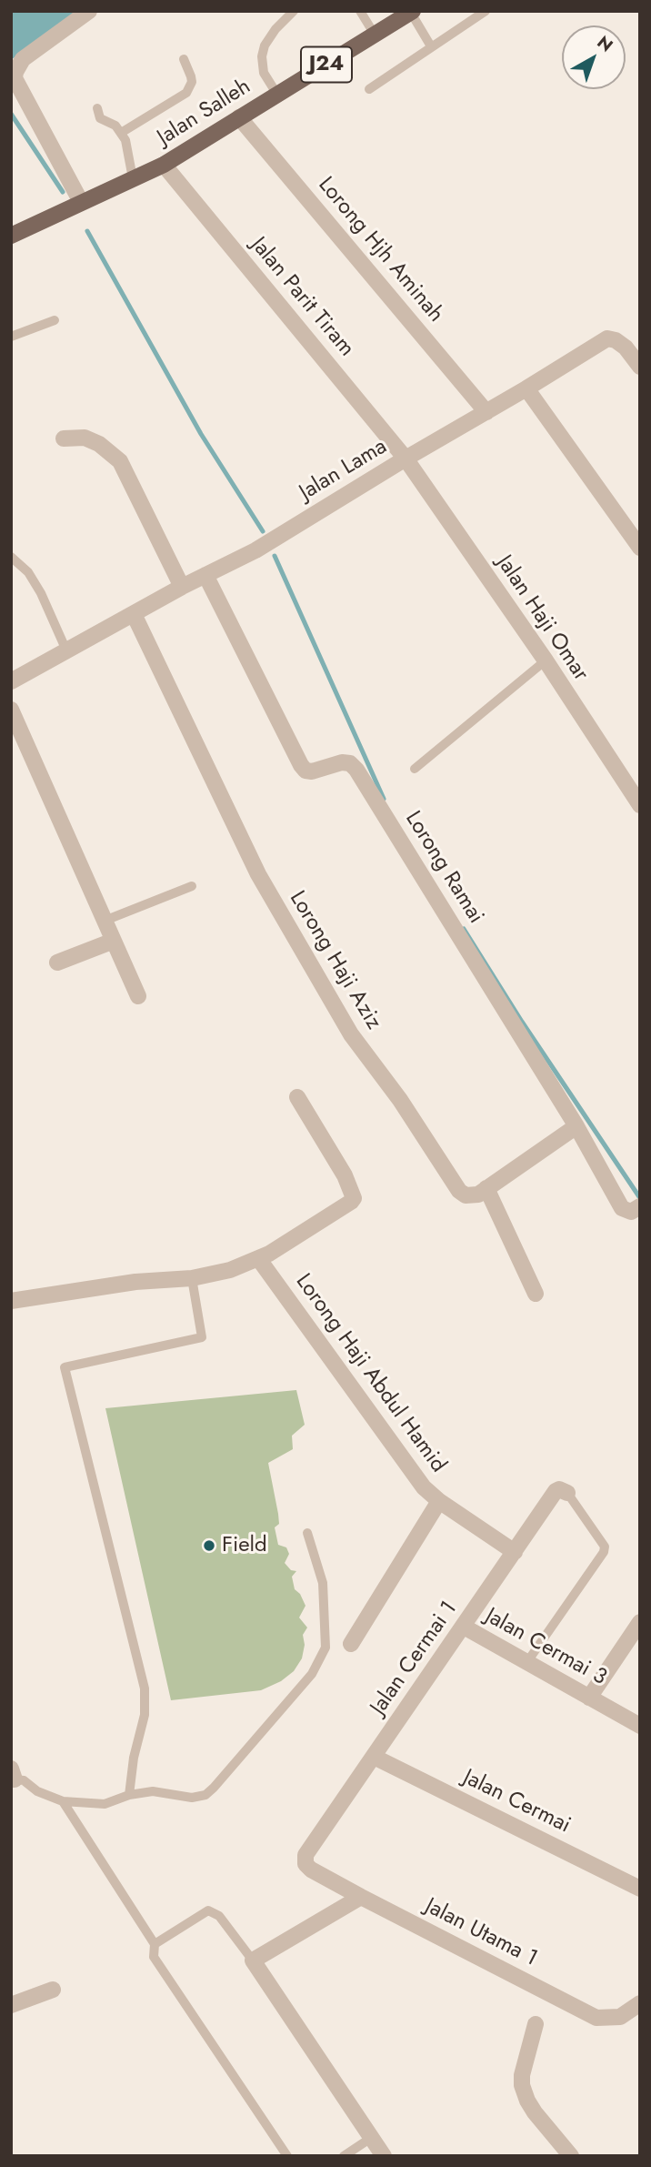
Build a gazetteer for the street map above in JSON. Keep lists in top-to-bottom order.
{
  "streets": {
    "main road": ["J24", "Jalan Salleh"],
    "street": [
      "Lorong Hjh Aminah",
      "Jalan Parit Tiram",
      "Jalan Lama",
      "Jalan Haji Omar",
      "Lorong Ramai",
      "Lorong Haji Aziz",
      "Lorong Haji Abdul Hamid",
      "Jalan Cermai 3",
      "Jalan Cermai 1",
      "Jalan Cermai",
      "Jalan Utama 1"
    ]
  },
  "crossings": [
    ["Jalan Salleh", "Lorong Hjh Aminah"],
    ["Jalan Salleh", "Jalan Parit Tiram"],
    ["Lorong Hjh Aminah", "Jalan Lama"],
    ["Jalan Parit Tiram", "Jalan Lama"],
    ["Jalan Parit Tiram", "Jalan Haji Omar"],
    ["Jalan Lama", "Jalan Haji Omar"],
    ["Jalan Lama", "Lorong Ramai"],
    ["Jalan Lama", "Lorong Haji Aziz"],
    ["Lorong Haji Abdul Hamid", "Jalan Cermai 1"],
    ["Jalan Cermai 3", "Jalan Cermai 1"],
    ["Jalan Cermai 1", "Jalan Cermai"],
    ["Jalan Cermai 1", "Jalan Utama 1"]
  ],
  "places": ["Field"],
  "north": "top right"
}
